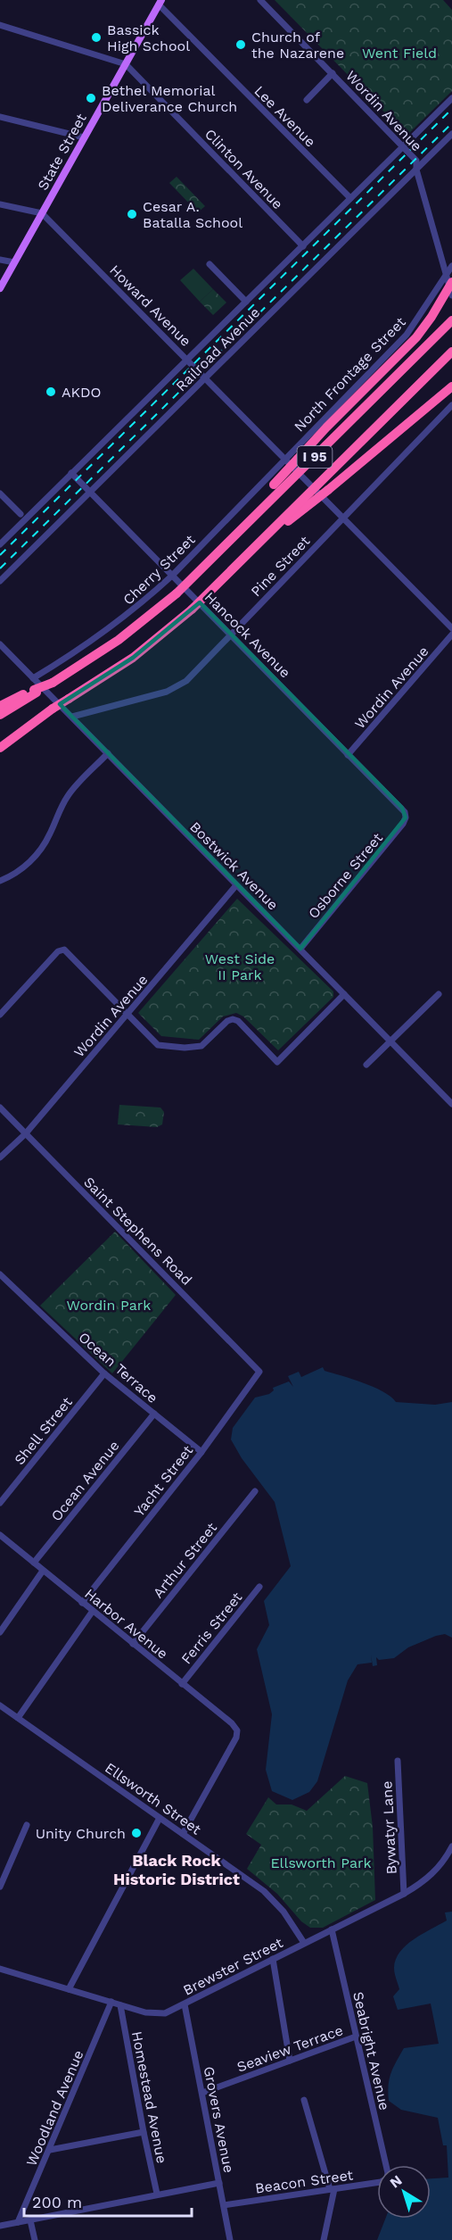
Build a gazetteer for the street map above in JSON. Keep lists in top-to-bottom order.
{
  "streets": {
    "highway": ["I 95"],
    "main road": ["State Street"],
    "street": [
      "Wordin Avenue",
      "Lee Avenue",
      "Clinton Avenue",
      "Howard Avenue",
      "Railroad Avenue",
      "North Frontage Street",
      "Pine Street",
      "Cherry Street",
      "Hancock Avenue",
      "Bostwick Avenue",
      "Osborne Street",
      "Saint Stephens Road",
      "Ocean Terrace",
      "Shell Street",
      "Ocean Avenue",
      "Yacht Street",
      "Arthur Street",
      "Harbor Avenue",
      "Ferris Street",
      "Ellsworth Street",
      "Bywatyr Lane",
      "Brewster Street",
      "Seaview Terrace",
      "Seabright Avenue",
      "Homestead Avenue",
      "Woodland Avenue",
      "Grovers Avenue",
      "Beacon Street"
    ]
  },
  "crossings": [
    ["Wordin Avenue", "Railroad Avenue"],
    ["Wordin Avenue", "North Frontage Street"],
    ["Wordin Avenue", "Hancock Avenue"],
    ["Wordin Avenue", "Bostwick Avenue"],
    ["Wordin Avenue", "Saint Stephens Road"],
    ["Lee Avenue", "State Street"],
    ["Lee Avenue", "Railroad Avenue"],
    ["State Street", "Clinton Avenue"],
    ["State Street", "Howard Avenue"],
    ["Clinton Avenue", "Railroad Avenue"],
    ["Howard Avenue", "Railroad Avenue"],
    ["Howard Avenue", "North Frontage Street"],
    ["Howard Avenue", "Pine Street"],
    ["Howard Avenue", "Cherry Street"],
    ["Railroad Avenue", "Hancock Avenue"],
    ["North Frontage Street", "Cherry Street"],
    ["Pine Street", "Hancock Avenue"],
    ["Pine Street", "Bostwick Avenue"],
    ["Cherry Street", "Hancock Avenue"],
    ["Cherry Street", "Bostwick Avenue"],
    ["Hancock Avenue", "Osborne Street"],
    ["Bostwick Avenue", "Osborne Street"],
    ["Saint Stephens Road", "Yacht Street"],
    ["Ocean Terrace", "Shell Street"],
    ["Ocean Terrace", "Ocean Avenue"],
    ["Ocean Terrace", "Yacht Street"],
    ["Ocean Avenue", "Harbor Avenue"],
    ["Yacht Street", "Harbor Avenue"],
    ["Arthur Street", "Harbor Avenue"],
    ["Harbor Avenue", "Ferris Street"],
    ["Harbor Avenue", "Ellsworth Street"],
    ["Ellsworth Street", "Brewster Street"],
    ["Bywatyr Lane", "Brewster Street"],
    ["Brewster Street", "Seabright Avenue"],
    ["Brewster Street", "Homestead Avenue"],
    ["Brewster Street", "Woodland Avenue"],
    ["Brewster Street", "Grovers Avenue"],
    ["Seaview Terrace", "Seabright Avenue"],
    ["Seaview Terrace", "Grovers Avenue"],
    ["Grovers Avenue", "Beacon Street"]
  ],
  "districts": ["Black Rock Historic District"],
  "parks": [
    "Went Field",
    "West Side II Park",
    "Wordin Park",
    "Ellsworth Park"
  ],
  "places": [
    "Bassick High School",
    "Church of the Nazarene",
    "Bethel Memorial Deliverance Church",
    "Cesar A. Batalla School",
    "AKDO",
    "Unity Church"
  ],
  "scale_bar": "200 m",
  "north": "top left"
}
